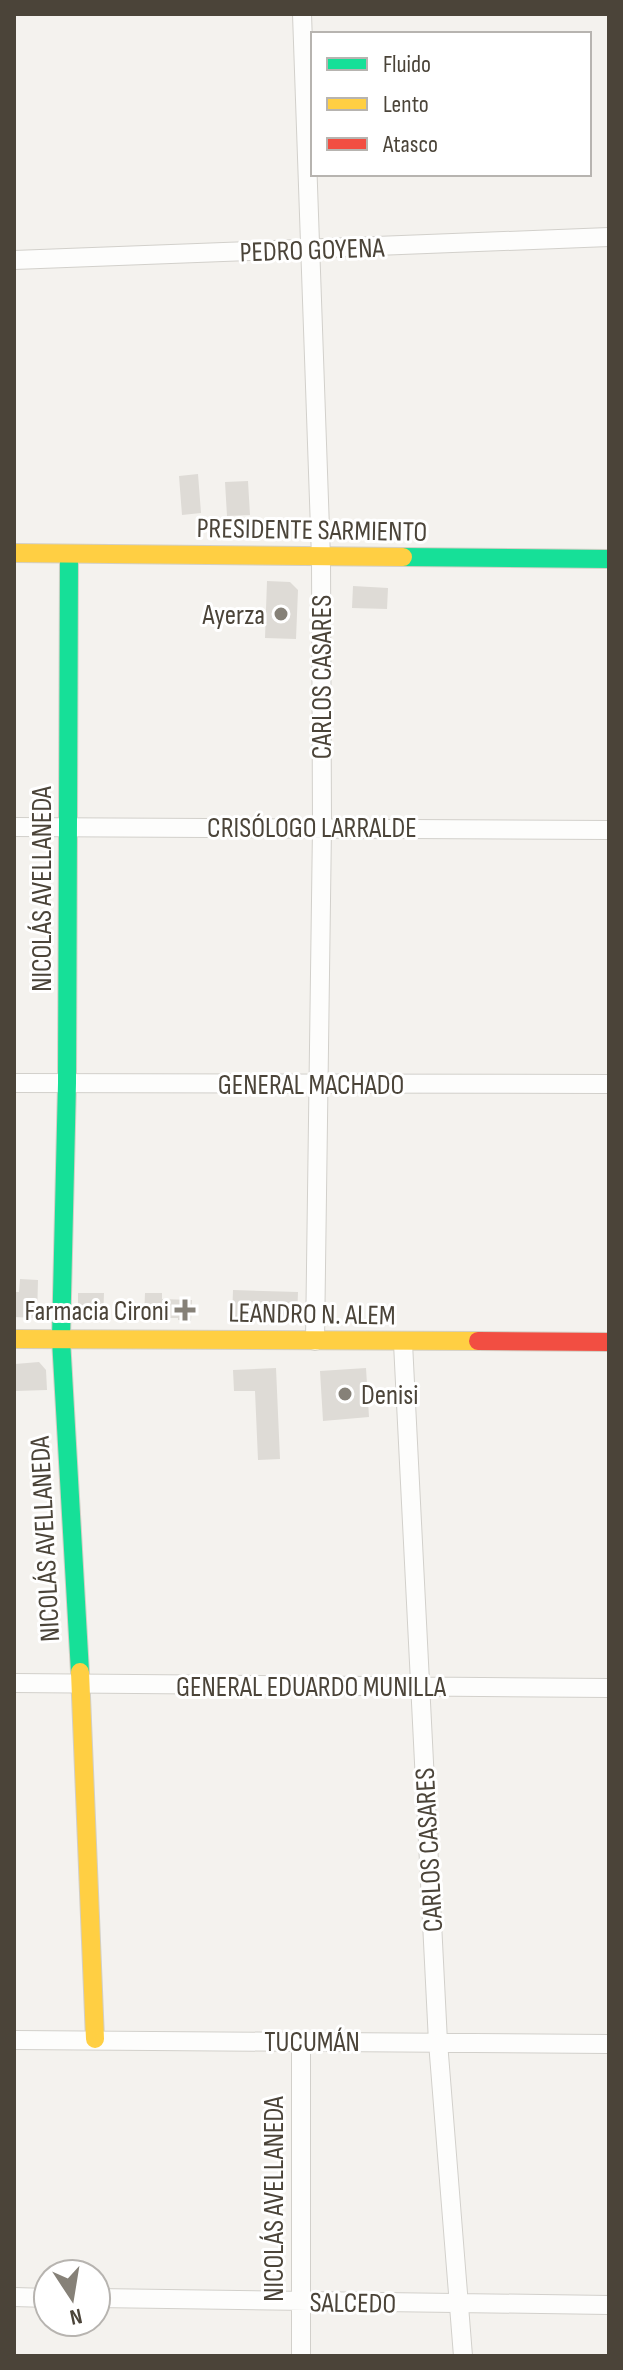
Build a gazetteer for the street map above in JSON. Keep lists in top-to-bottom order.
{
  "streets": {
    "street": [
      "PEDRO GOYENA",
      "PRESIDENTE SARMIENTO",
      "CARLOS CASARES",
      "CRISÓLOGO LARRALDE",
      "NICOLÁS AVELLANEDA",
      "GENERAL MACHADO",
      "LEANDRO N. ALEM",
      "GENERAL EDUARDO MUNILLA",
      "TUCUMÁN",
      "SALCEDO"
    ]
  },
  "crossings": [
    ["PEDRO GOYENA", "CARLOS CASARES"],
    ["PRESIDENTE SARMIENTO", "CARLOS CASARES"],
    ["PRESIDENTE SARMIENTO", "NICOLÁS AVELLANEDA"],
    ["CARLOS CASARES", "CRISÓLOGO LARRALDE"],
    ["CARLOS CASARES", "GENERAL MACHADO"],
    ["CARLOS CASARES", "LEANDRO N. ALEM"],
    ["CARLOS CASARES", "GENERAL EDUARDO MUNILLA"],
    ["CARLOS CASARES", "TUCUMÁN"],
    ["CARLOS CASARES", "SALCEDO"],
    ["CRISÓLOGO LARRALDE", "NICOLÁS AVELLANEDA"],
    ["NICOLÁS AVELLANEDA", "GENERAL MACHADO"],
    ["NICOLÁS AVELLANEDA", "LEANDRO N. ALEM"],
    ["NICOLÁS AVELLANEDA", "GENERAL EDUARDO MUNILLA"],
    ["NICOLÁS AVELLANEDA", "TUCUMÁN"],
    ["NICOLÁS AVELLANEDA", "SALCEDO"]
  ],
  "places": {
    "other": ["Ayerza", "Denisi"],
    "health": ["Farmacia Cironi"]
  },
  "legend": ["Fluido", "Lento", "Atasco"],
  "north": "bottom"
}
